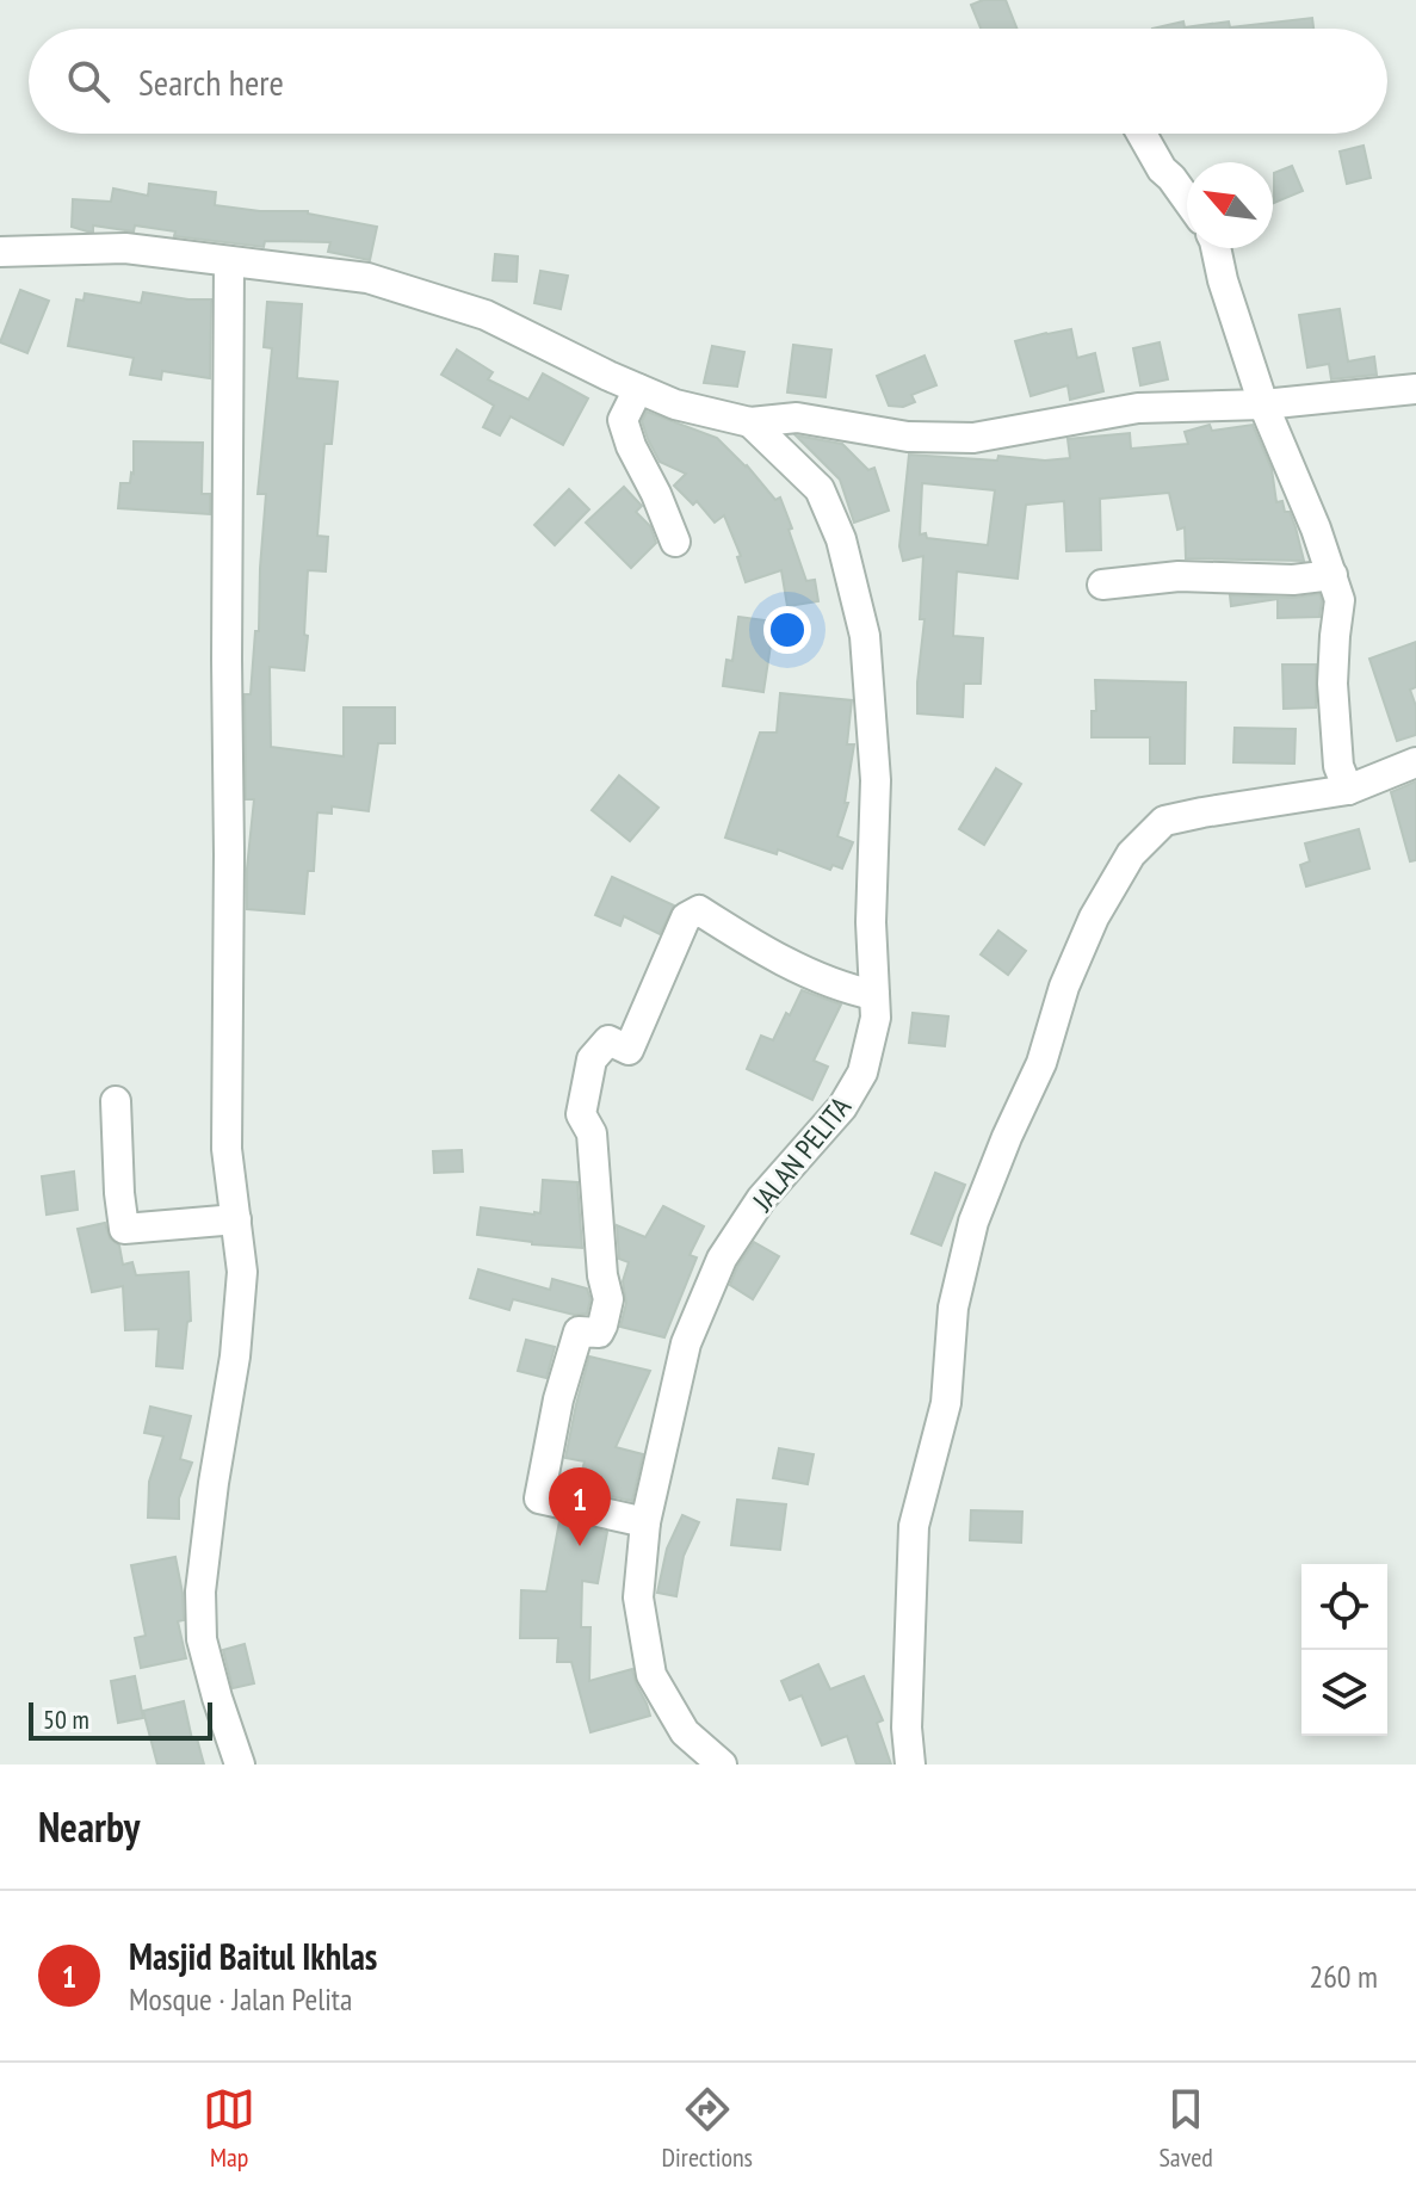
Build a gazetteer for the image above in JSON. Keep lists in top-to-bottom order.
{
  "streets": {
    "street": ["JALAN PELITA"]
  },
  "scale_bar": "50 m",
  "north": "top left",
  "page": {
    "search": "Search here",
    "pins": "1",
    "scale": "50 m",
    "heading": "Nearby",
    "list": [
      {
        "mark": "1",
        "name": "Masjid Baitul Ikhlas",
        "note": "Mosque · Jalan Pelita",
        "value": "260 m"
      }
    ],
    "nav": ["Map", "Directions", "Saved"]
  }
}
